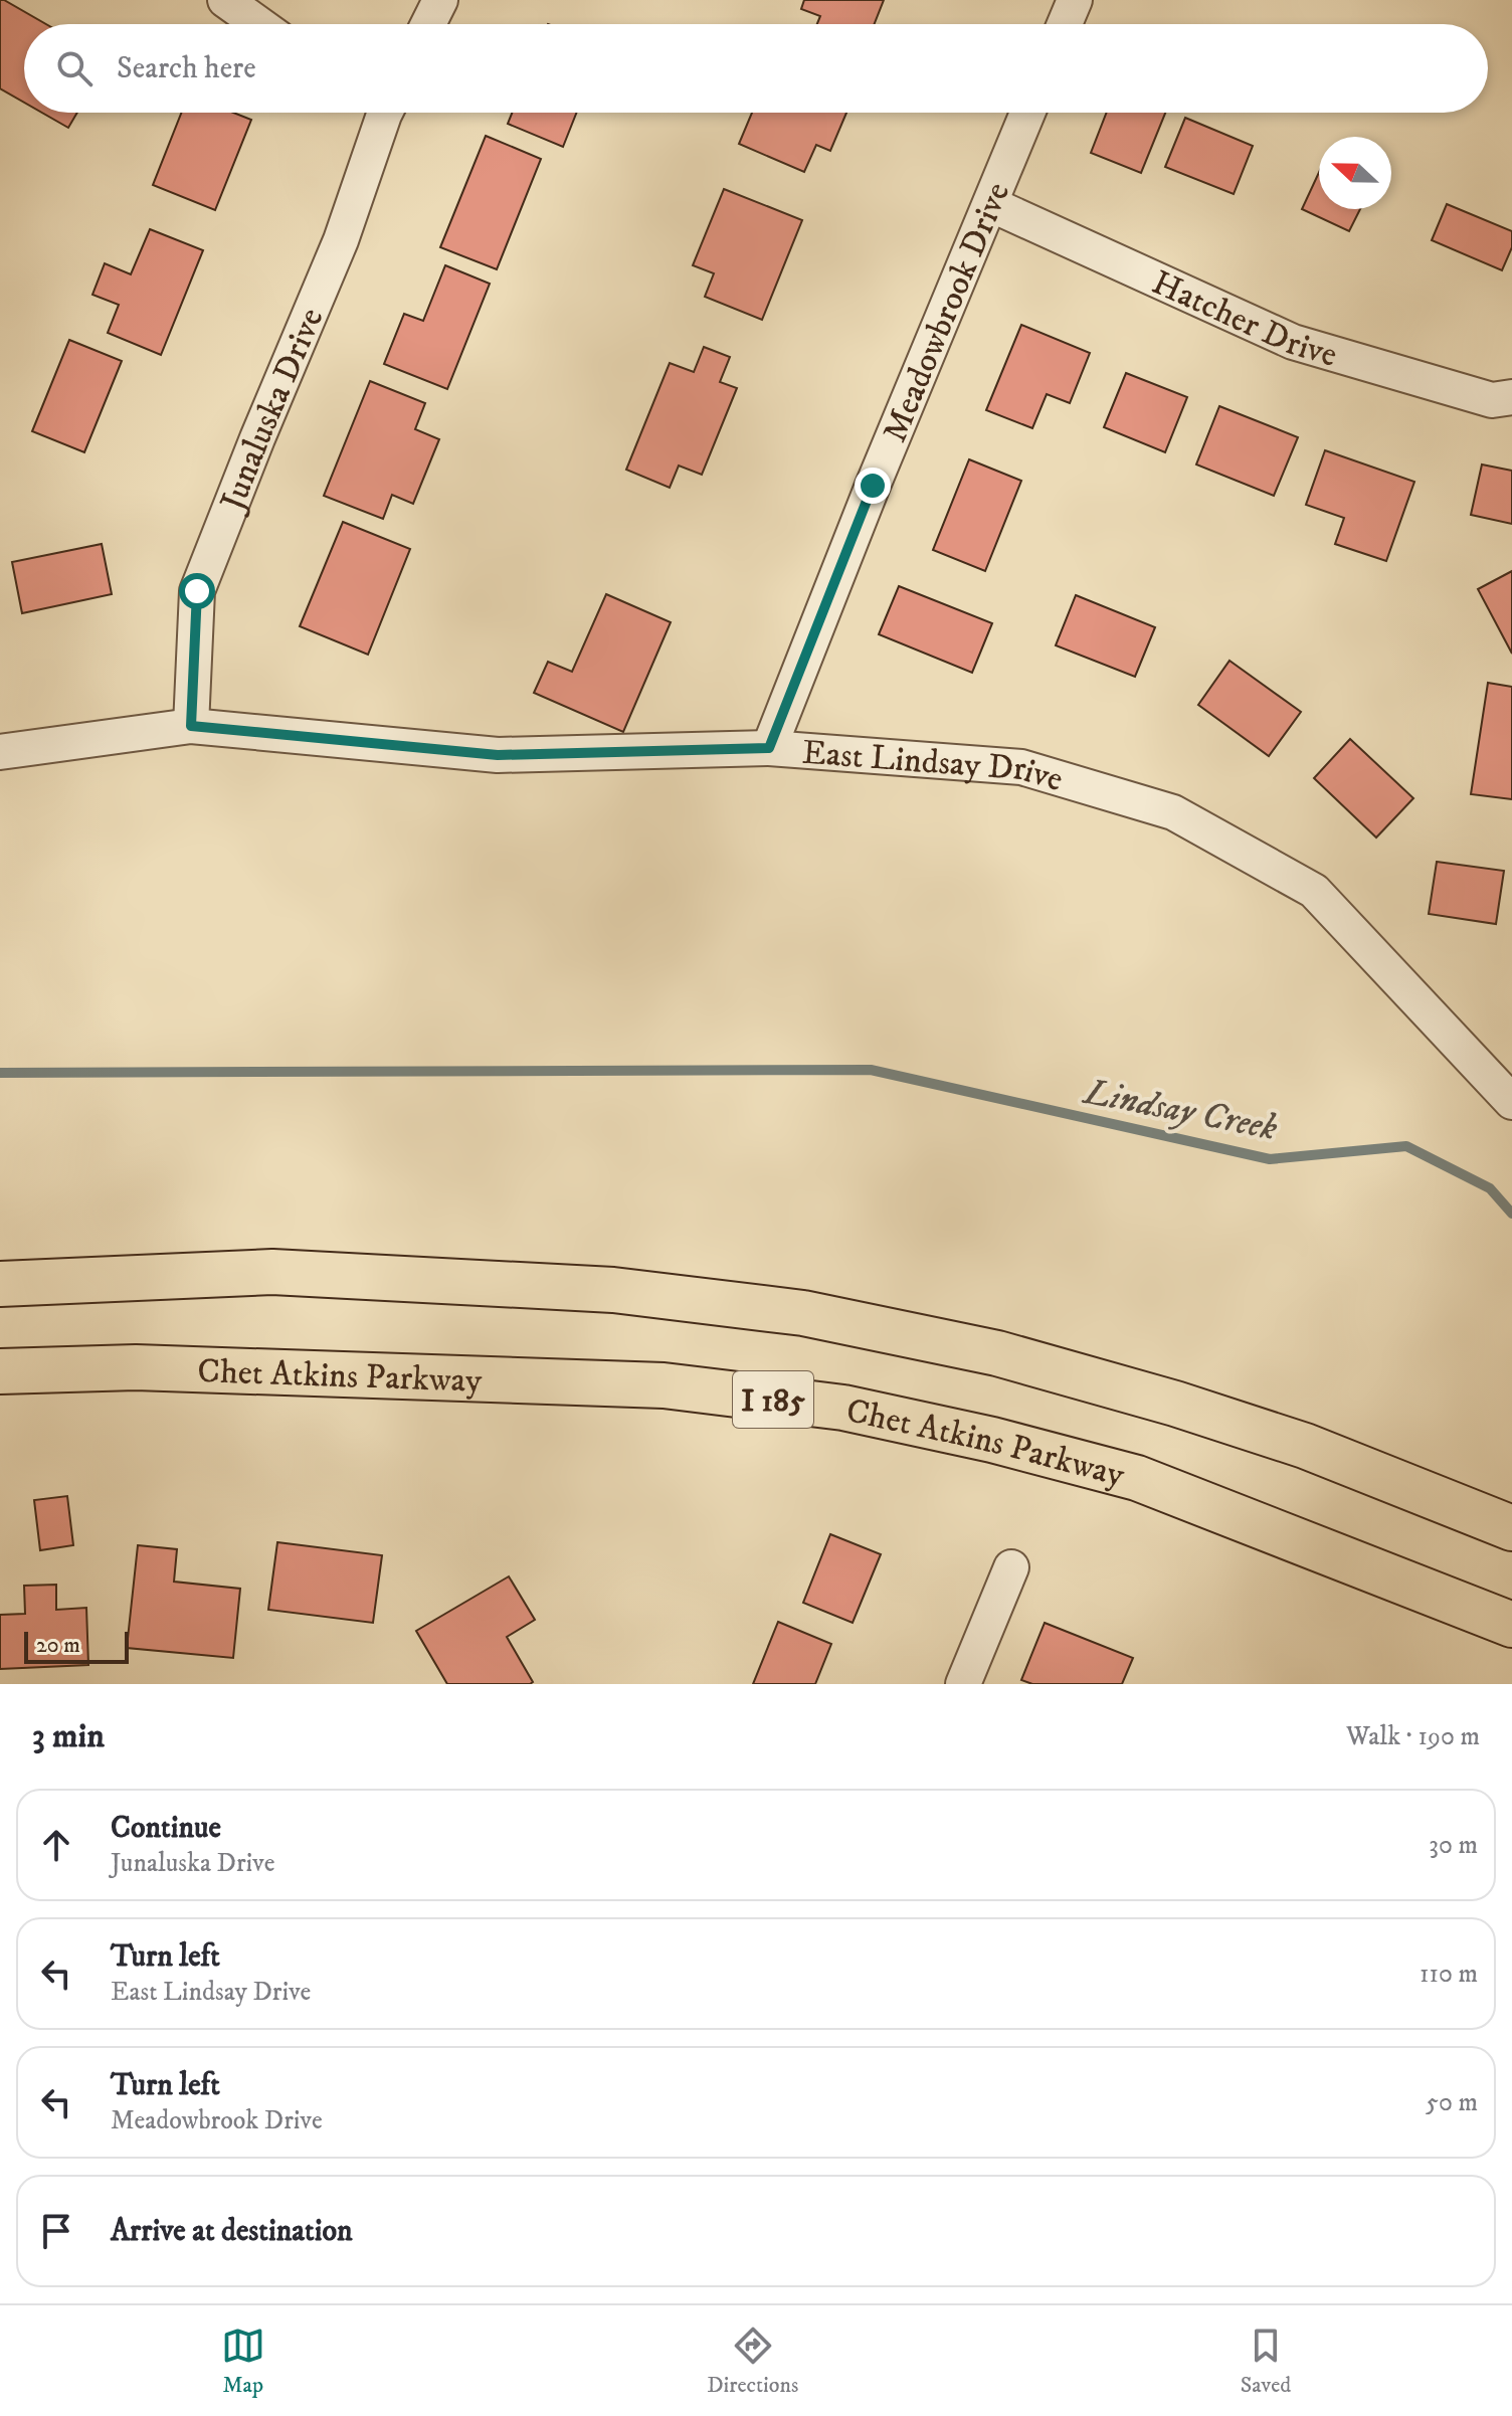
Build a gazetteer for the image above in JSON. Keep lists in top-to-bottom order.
{
  "streets": {
    "highway": ["Chet Atkins Parkway", "I 185"],
    "street": [
      "Meadowbrook Drive",
      "Hatcher Drive",
      "Junaluska Drive",
      "East Lindsay Drive"
    ]
  },
  "crossings": [
    ["Meadowbrook Drive", "Hatcher Drive"],
    ["Meadowbrook Drive", "East Lindsay Drive"],
    ["Junaluska Drive", "East Lindsay Drive"]
  ],
  "water": ["Lindsay Creek"],
  "scale_bar": "20 m",
  "north": "left",
  "page": {
    "search": "Search here",
    "scale": "20 m",
    "heading": ["3 min", "Walk · 190 m"],
    "list": [
      ["Continue", "Junaluska Drive", "30 m"],
      ["Turn left", "East Lindsay Drive", "110 m"],
      ["Turn left", "Meadowbrook Drive", "50 m"],
      "Arrive at destination"
    ],
    "nav": ["Map", "Directions", "Saved"]
  }
}
